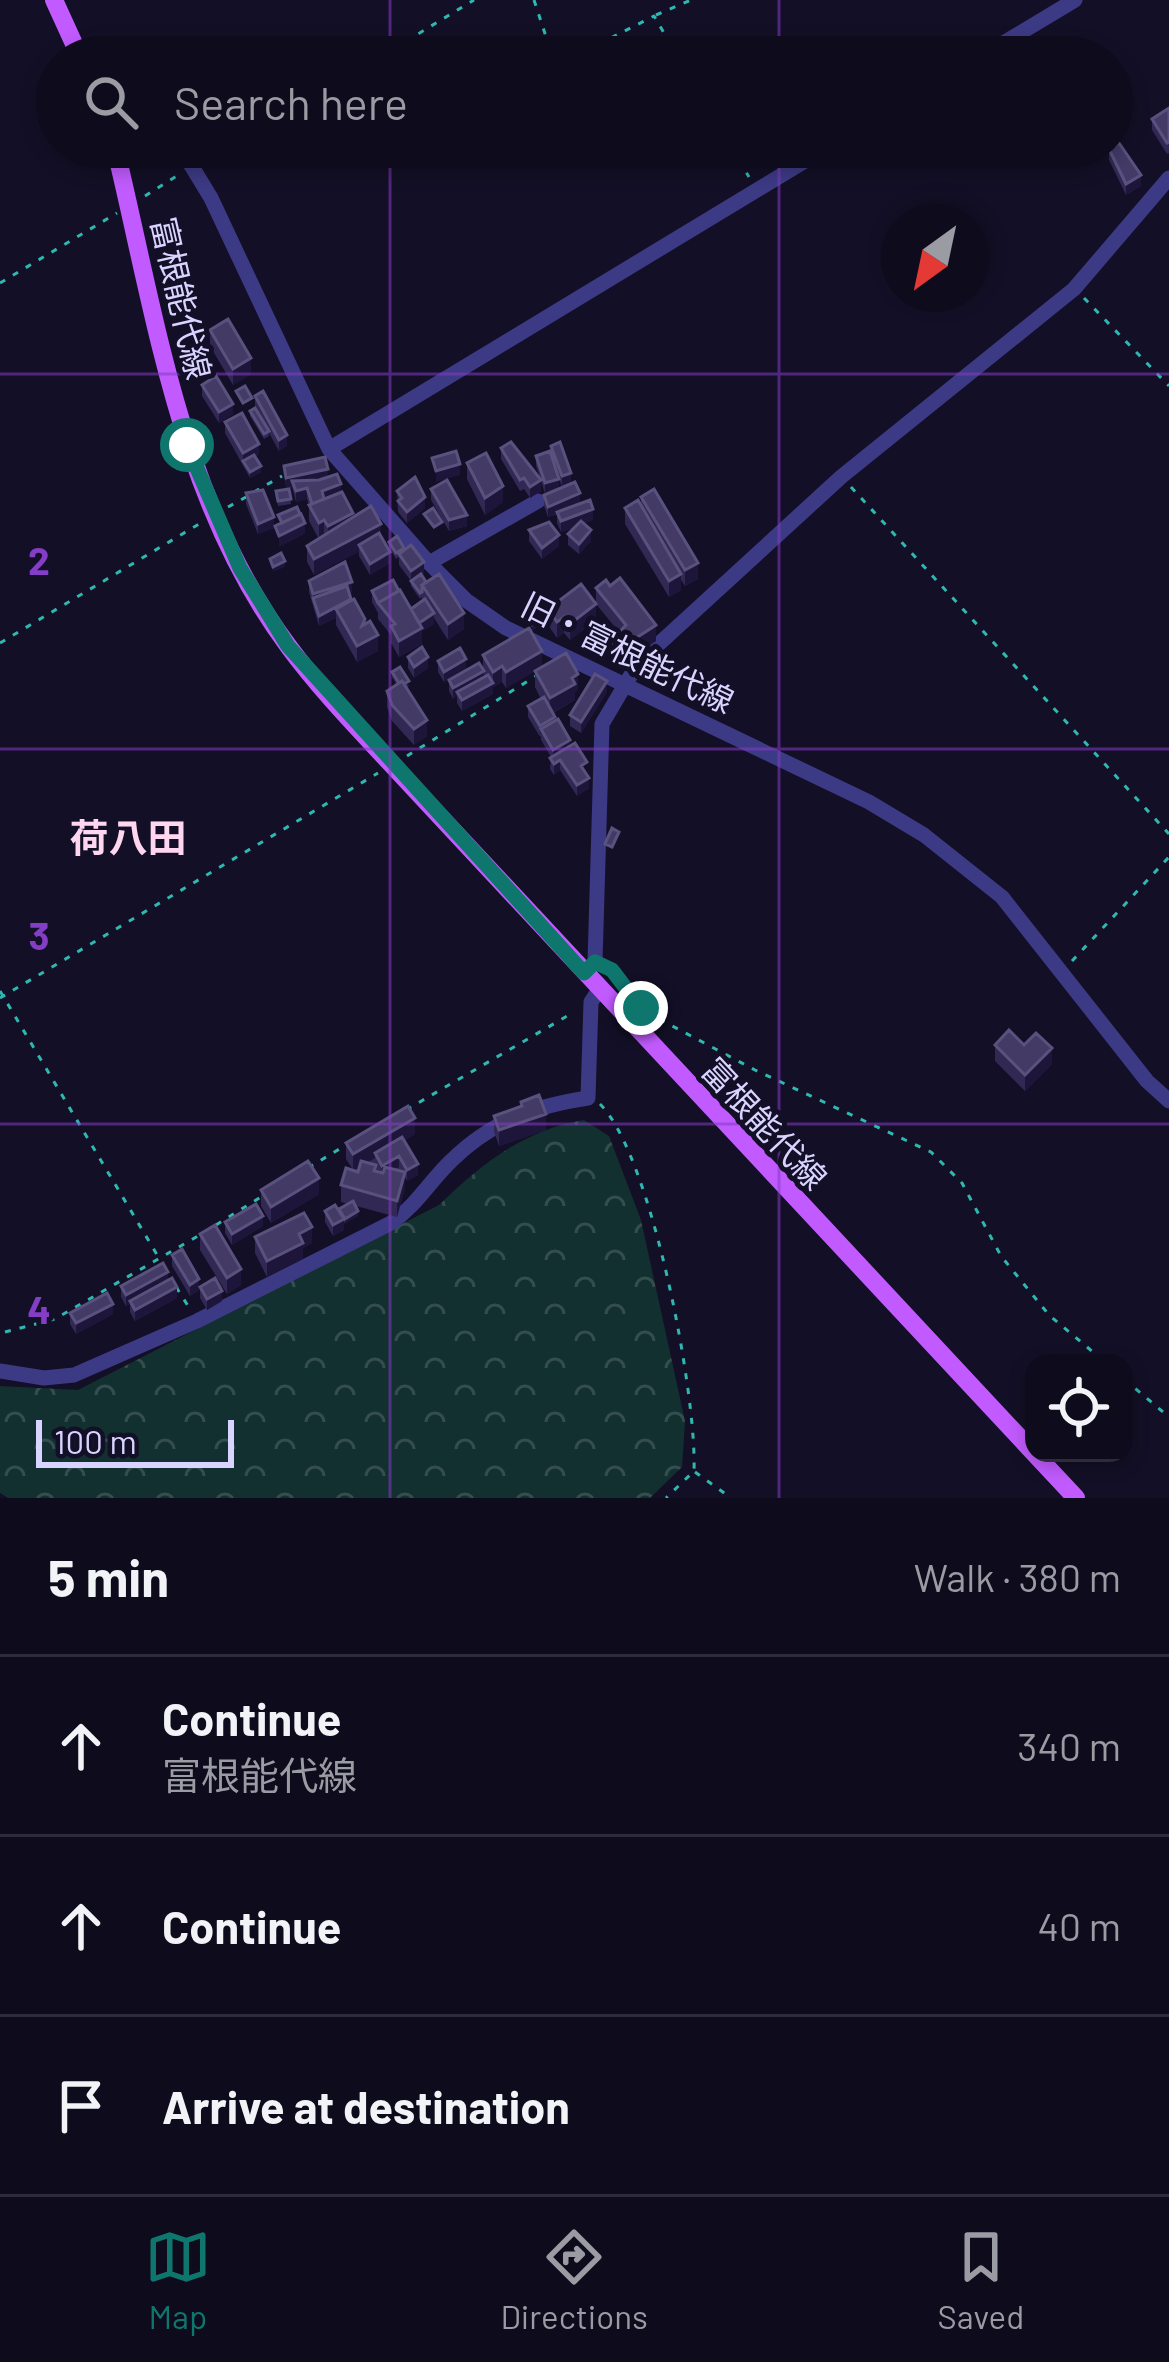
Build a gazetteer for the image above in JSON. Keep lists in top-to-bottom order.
{
  "streets": {
    "main road": ["富根能代線"],
    "street": ["旧・富根能代線"]
  },
  "districts": ["荷八田"],
  "scale_bar": "100 m",
  "north": "bottom left",
  "page": {
    "search": "Search here",
    "scale": "100 m",
    "heading": ["5 min", "Walk · 380 m"],
    "list": [
      ["Continue", "富根能代線", "340 m"],
      ["Continue", "40 m"],
      "Arrive at destination"
    ],
    "nav": ["Map", "Directions", "Saved"]
  },
  "grid": {
    "rows": ["2", "3", "4"]
  }
}
